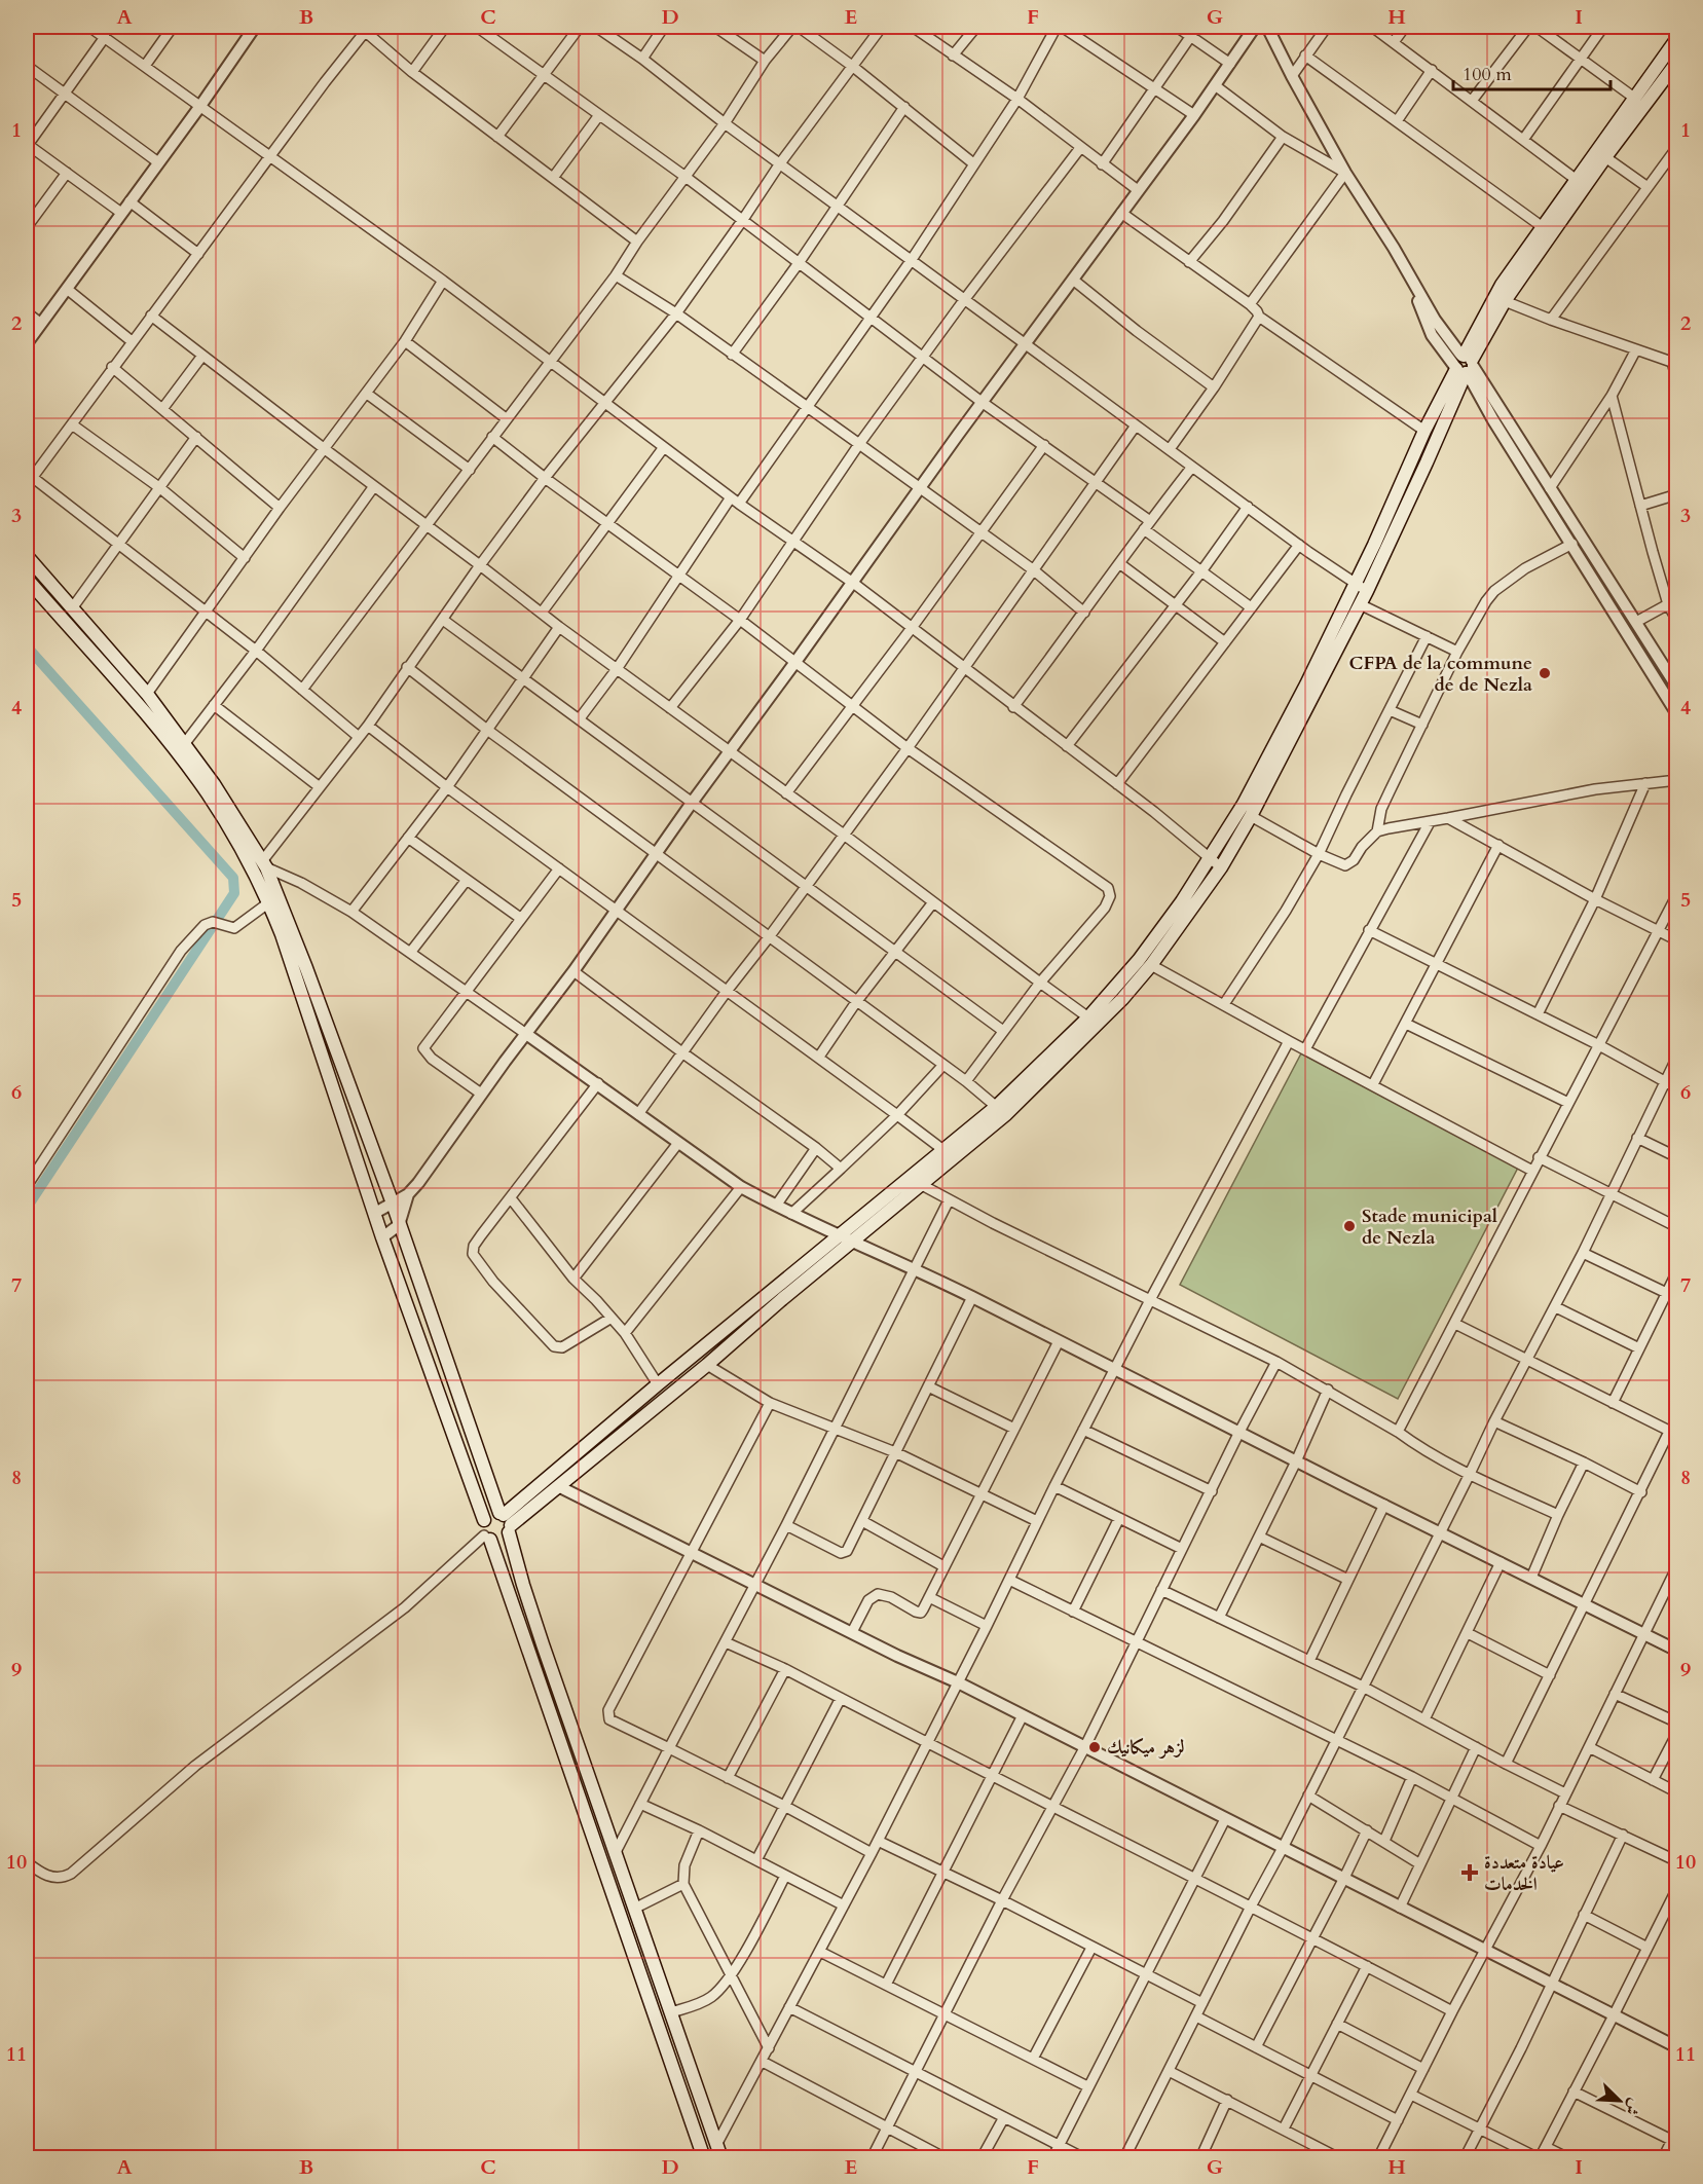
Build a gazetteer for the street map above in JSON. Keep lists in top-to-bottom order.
{
  "places": {
    "other": ["CFPA de la commune de de Nezla", "Stade municipal de Nezla", "لزهر ميكانيك"],
    "health": ["عيادة متعددة الخدمات"]
  },
  "scale_bar": "100 m",
  "north": "bottom right",
  "grid": {
    "columns": [
      "A",
      "B",
      "C",
      "D",
      "E",
      "F",
      "G",
      "H",
      "I"
    ],
    "rows": [
      "1",
      "2",
      "3",
      "4",
      "5",
      "6",
      "7",
      "8",
      "9",
      "10",
      "11"
    ]
  }
}
